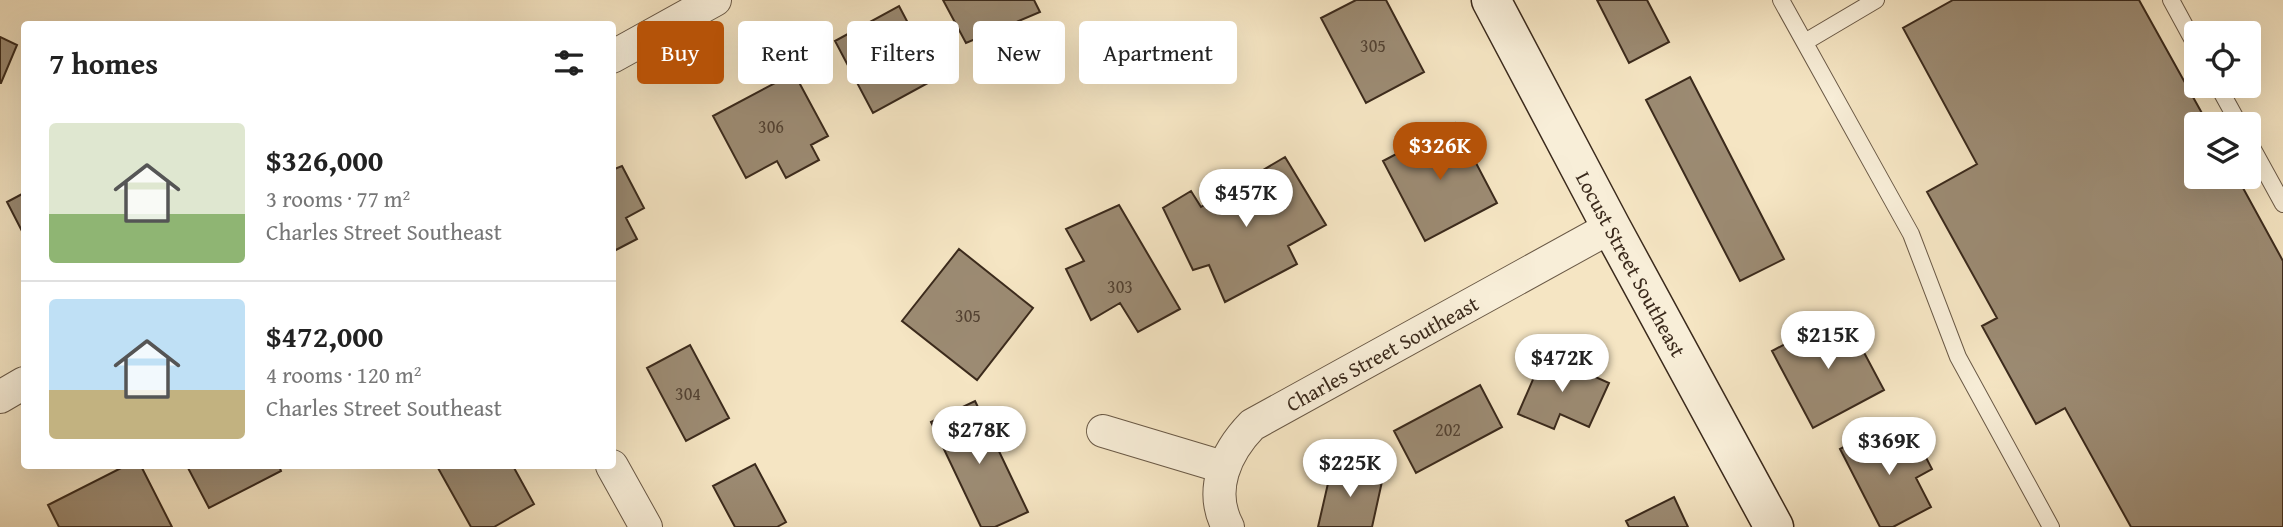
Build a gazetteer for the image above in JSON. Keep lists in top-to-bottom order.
{
  "streets": {
    "street": ["Locust Street Southeast", "Charles Street Southeast"]
  },
  "crossings": [
    ["Locust Street Southeast", "Charles Street Southeast"]
  ],
  "house_numbers": [
    "305",
    "306",
    "303",
    "305",
    "304",
    "202"
  ],
  "page": {
    "chip": [
      "Buy",
      "Rent",
      "Filters",
      "New",
      "Apartment"
    ],
    "heading": "7 homes",
    "list": [
      {
        "name": "$326,000",
        "note": "3 rooms · 77 m² · Charles Street Southeast"
      },
      {
        "name": "$472,000",
        "note": "4 rooms · 120 m² · Charles Street Southeast"
      }
    ],
    "price": [
      "$326K",
      "$457K",
      "$215K",
      "$472K",
      "$278K",
      "$369K",
      "$225K"
    ]
  }
}
